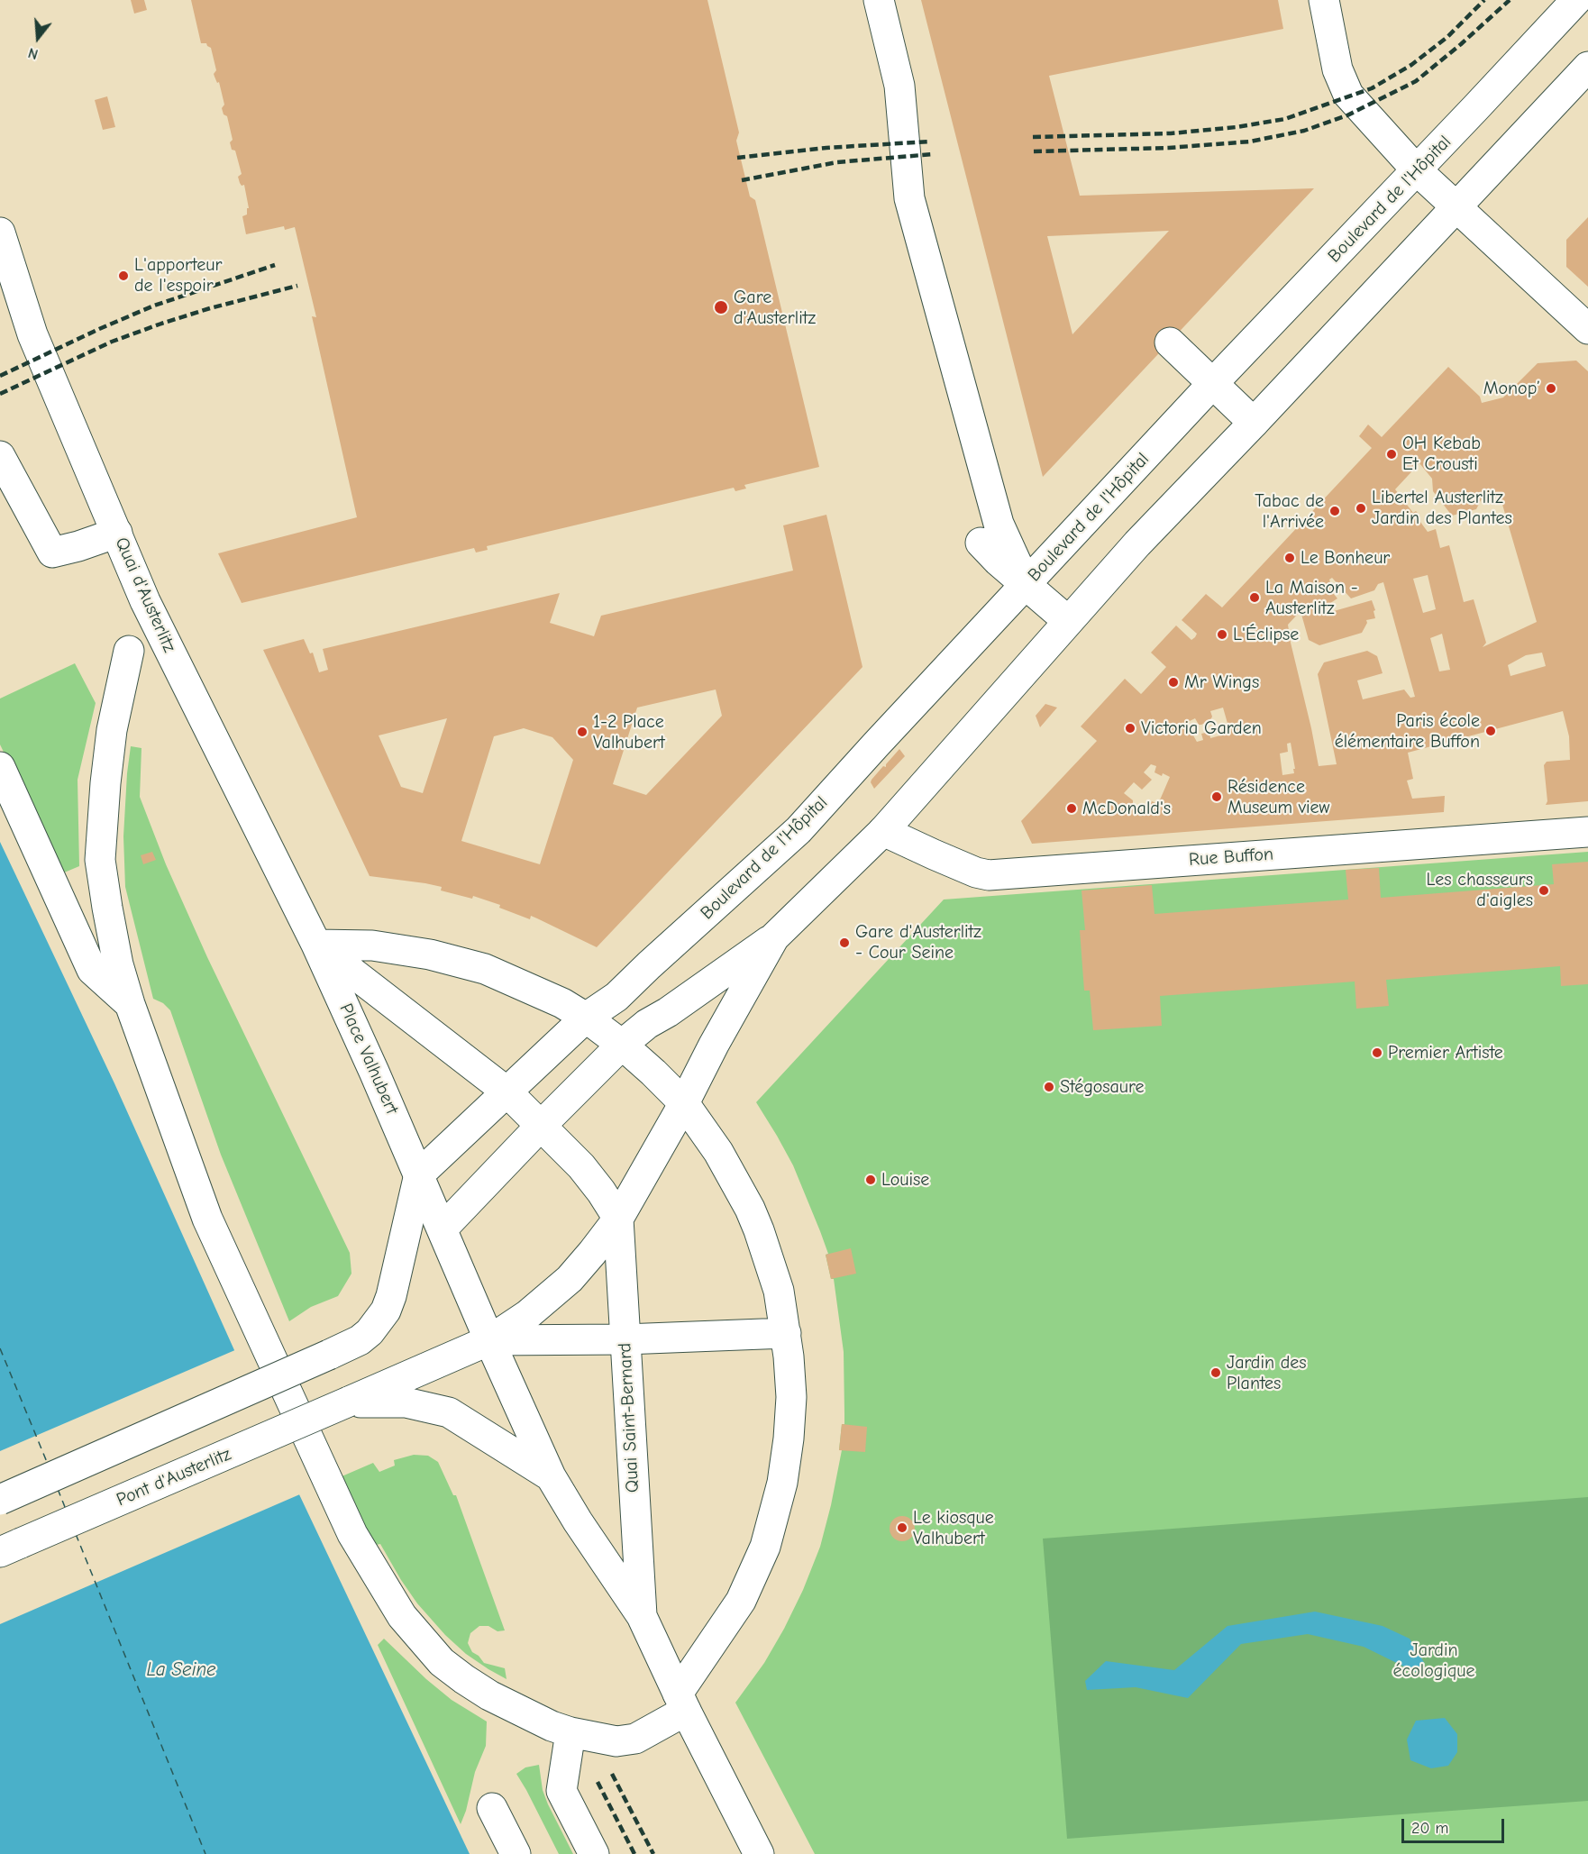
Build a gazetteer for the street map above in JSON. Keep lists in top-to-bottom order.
{
  "streets": {
    "main road": [
      "Boulevard de l'Hôpital",
      "Quai d'Austerlitz",
      "Rue Buffon",
      "Place Valhubert",
      "Quai Saint-Bernard",
      "Pont d'Austerlitz"
    ]
  },
  "crossings": [
    ["Quai d'Austerlitz", "Place Valhubert"],
    ["Place Valhubert", "Quai Saint-Bernard"]
  ],
  "water": ["La Seine"],
  "parks": ["Jardin écologique"],
  "places": [
    "L'apporteur de l'espoir",
    "Gare d'Austerlitz",
    "Monop’",
    "OH Kebab Et Crousti",
    "Libertel Austerlitz Jardin des Plantes",
    "Tabac de l'Arrivée",
    "Le Bonheur",
    "La Maison - Austerlitz",
    "L'Éclipse",
    "Mr Wings",
    "Victoria Garden",
    "Paris école élémentaire Buffon",
    "1-2 Place Valhubert",
    "Résidence Museum view",
    "McDonald's",
    "Les chasseurs d'aigles",
    "Gare d'Austerlitz - Cour Seine",
    "Premier Artiste",
    "Stégosaure",
    "Louise",
    "Jardin des Plantes",
    "Le kiosque Valhubert"
  ],
  "scale_bar": "20 m",
  "north": "bottom"
}
